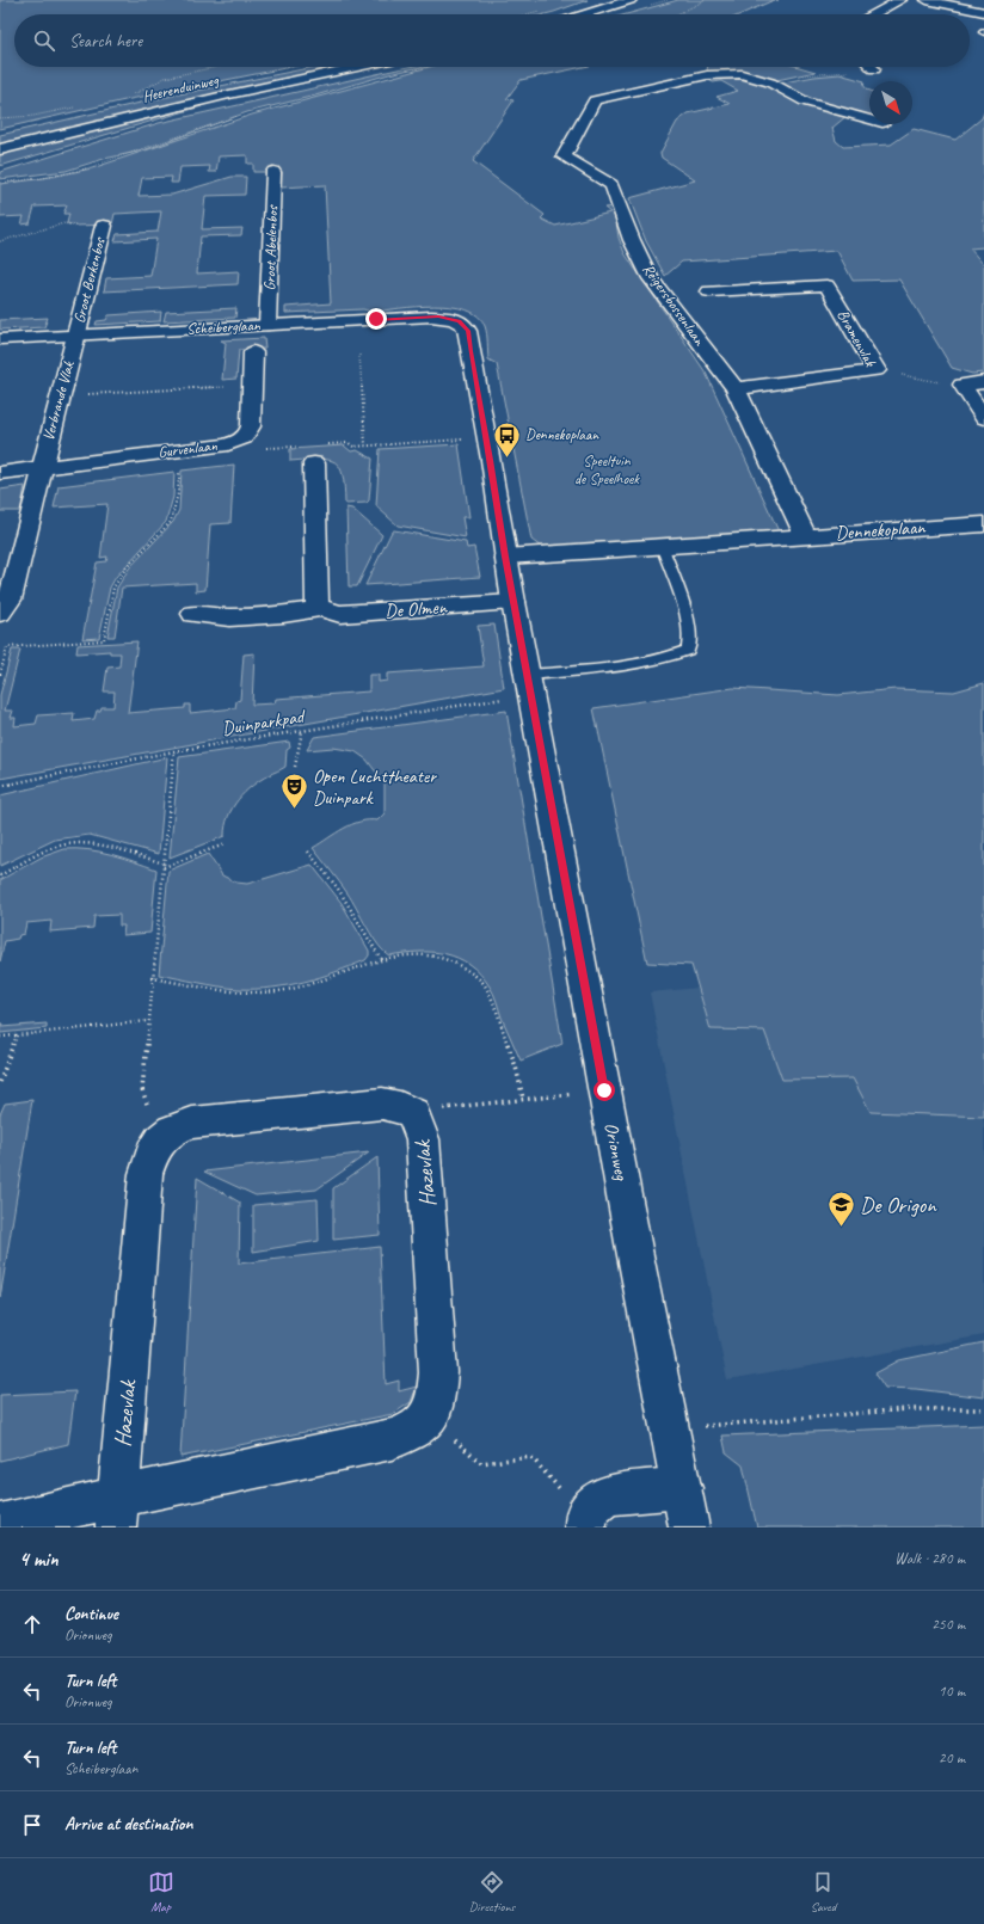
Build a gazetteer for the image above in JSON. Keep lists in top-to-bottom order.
{
  "streets": {
    "street": [
      "Heerenduinweg",
      "Groot Abelenbos",
      "Groot Berkenbos",
      "Reigersbossenlaan",
      "Scheiberglaan",
      "Bramenvlak",
      "Verbrande Vlak",
      "Gurvenlaan",
      "Dennekoplaan",
      "De Olmen",
      "Orionweg",
      "Hazevlak"
    ],
    "path": ["Duinparkpad"]
  },
  "crossings": [
    ["Groot Abelenbos", "Scheiberglaan"],
    ["Groot Berkenbos", "Scheiberglaan"],
    ["Groot Berkenbos", "Verbrande Vlak"],
    ["Reigersbossenlaan", "Bramenvlak"],
    ["Reigersbossenlaan", "Dennekoplaan"],
    ["Scheiberglaan", "Verbrande Vlak"],
    ["Scheiberglaan", "Orionweg"],
    ["Verbrande Vlak", "Gurvenlaan"],
    ["Dennekoplaan", "Orionweg"],
    ["De Olmen", "Orionweg"],
    ["Duinparkpad", "Orionweg"]
  ],
  "parks": ["Speeltuin de Speelhoek"],
  "places": {
    "bus stop": ["Dennekoplaan"],
    "theatre": ["Open Luchttheater Duinpark"],
    "school or university": ["De Origon"]
  },
  "north": "bottom right",
  "page": {
    "search": "Search here",
    "heading": ["4 min", "Walk · 280 m"],
    "list": [
      ["Continue", "Orionweg", "250 m"],
      ["Turn left", "Orionweg", "10 m"],
      ["Turn left", "Scheiberglaan", "20 m"],
      "Arrive at destination"
    ],
    "nav": ["Map", "Directions", "Saved"]
  }
}
